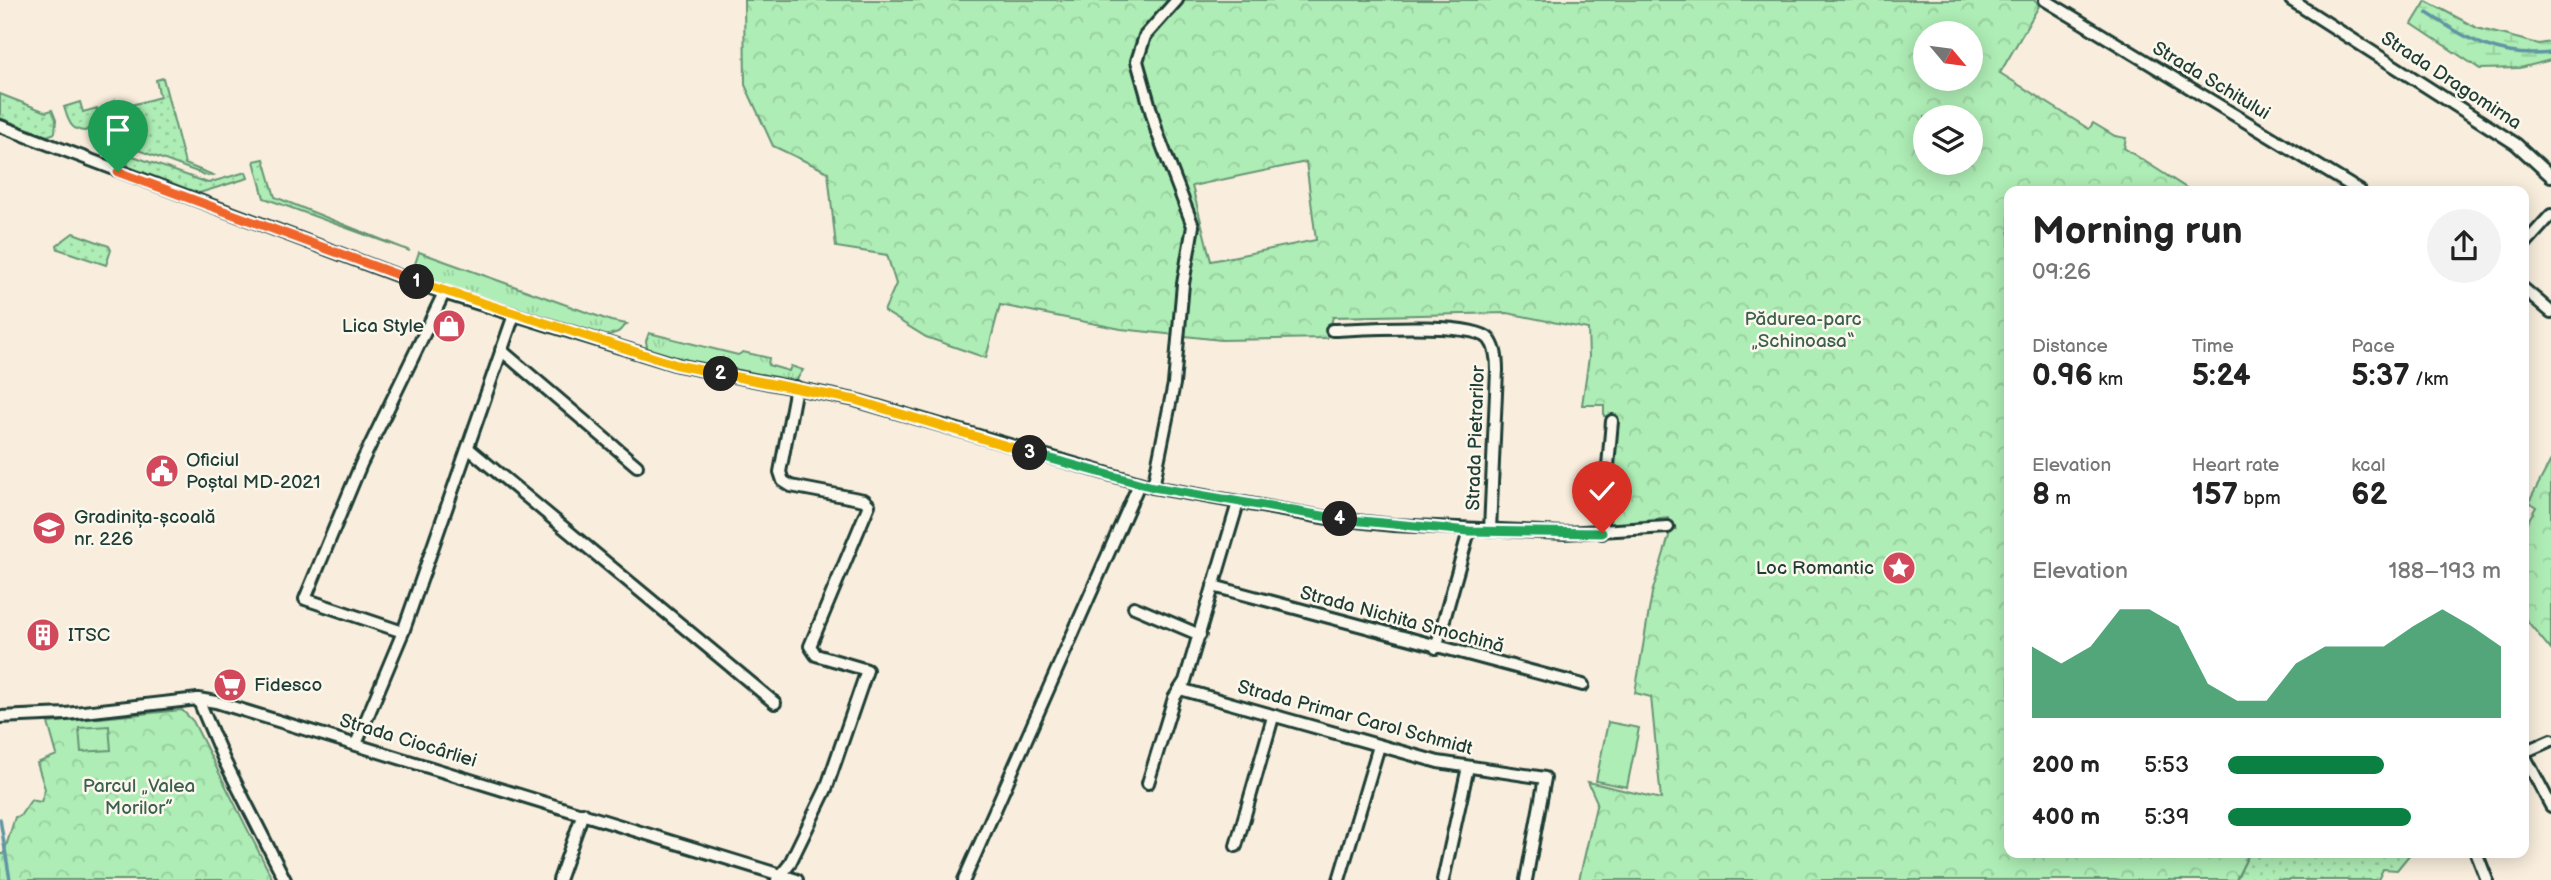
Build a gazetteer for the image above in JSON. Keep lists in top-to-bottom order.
{
  "streets": {
    "street": [
      "Strada Schitului",
      "Strada Dragomirna",
      "Strada Pietrarilor",
      "Strada Nichita Smochină",
      "Strada Primar Carol Schmidt",
      "Strada Ciocârliei"
    ]
  },
  "crossings": [
    ["Strada Pietrarilor", "Strada Nichita Smochină"]
  ],
  "parks": ["Pădurea-parc „Schinoasa“", "Parcul „Valea Morilor”"],
  "places": {
    "shop": ["Lica Style"],
    "public building": ["Oficiul Poștal MD-2021"],
    "school or university": ["Gradinița-școală nr. 226"],
    "place": ["Loc Romantic"],
    "building": ["ITSC"],
    "supermarket": ["Fidesco"]
  },
  "north": "bottom right",
  "page": {
    "heading": ["Morning run", "09:26"],
    "pins": [
      "1",
      "2",
      "3",
      "4"
    ],
    "stats": [
      ["Distance", "0.96 km"],
      ["Time", "5:24"],
      ["Pace", "5:37 /km"],
      ["Elevation", "8 m"],
      ["Heart rate", "157 bpm"],
      ["kcal", "62"]
    ],
    "chart": ["Elevation", "188–193 m"],
    "list": [
      {
        "name": "200 m",
        "note": "5:53"
      },
      {
        "name": "400 m",
        "note": "5:39"
      }
    ]
  }
}
